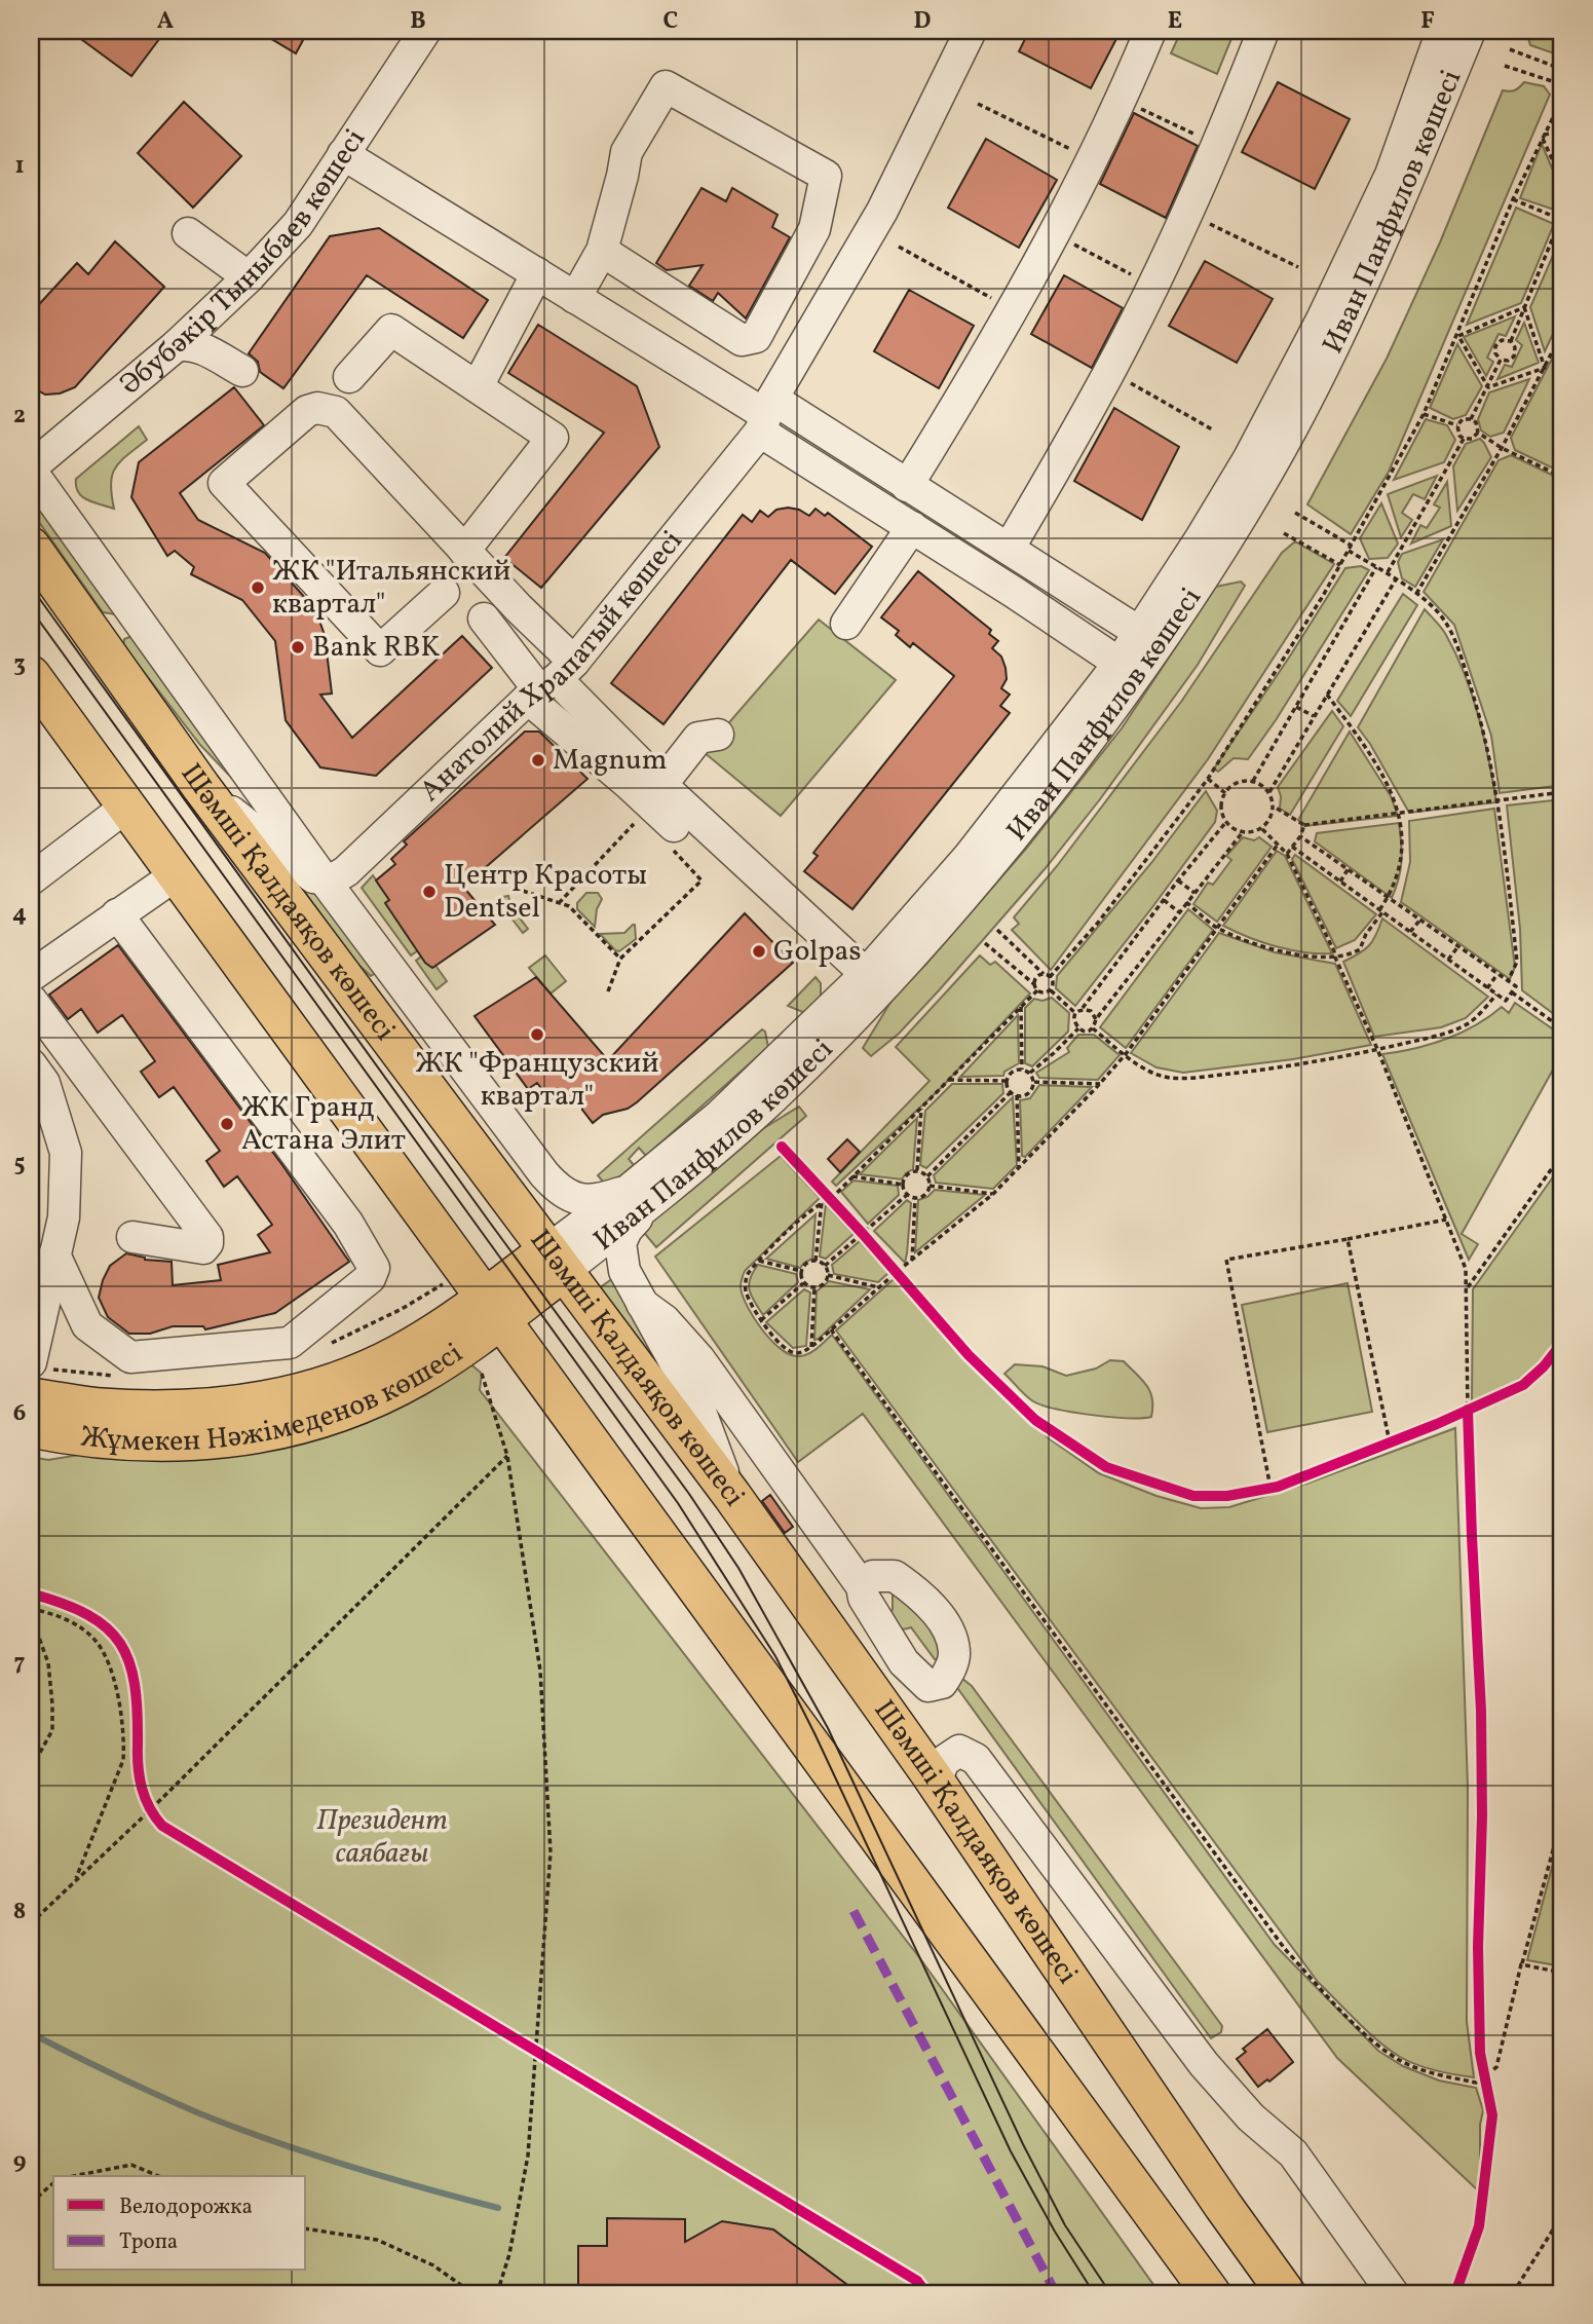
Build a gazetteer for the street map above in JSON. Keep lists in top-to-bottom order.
{
  "streets": {
    "main road": ["Шәмші Қалдаяқов көшесі", "Жұмекен Нәжімеденов көшесі"],
    "street": ["Иван Панфилов көшесі", "Әбубәкір Тыныбаев көшесі", "Анатолий Храпатый көшесі"]
  },
  "crossings": [
    ["Иван Панфилов көшесі", "Шәмші Қалдаяқов көшесі"]
  ],
  "parks": ["Президент саябағы"],
  "places": [
    "ЖК \"Итальянский квартал\"",
    "Bank RBK",
    "Magnum",
    "Центр Красоты Dentsel",
    "Golpas",
    "ЖК \"Французский квартал\"",
    "ЖК Гранд Астана Элит"
  ],
  "legend": ["Велодорожка", "Тропа"],
  "grid": {
    "columns": [
      "A",
      "B",
      "C",
      "D",
      "E",
      "F"
    ],
    "rows": [
      "1",
      "2",
      "3",
      "4",
      "5",
      "6",
      "7",
      "8",
      "9"
    ]
  }
}
